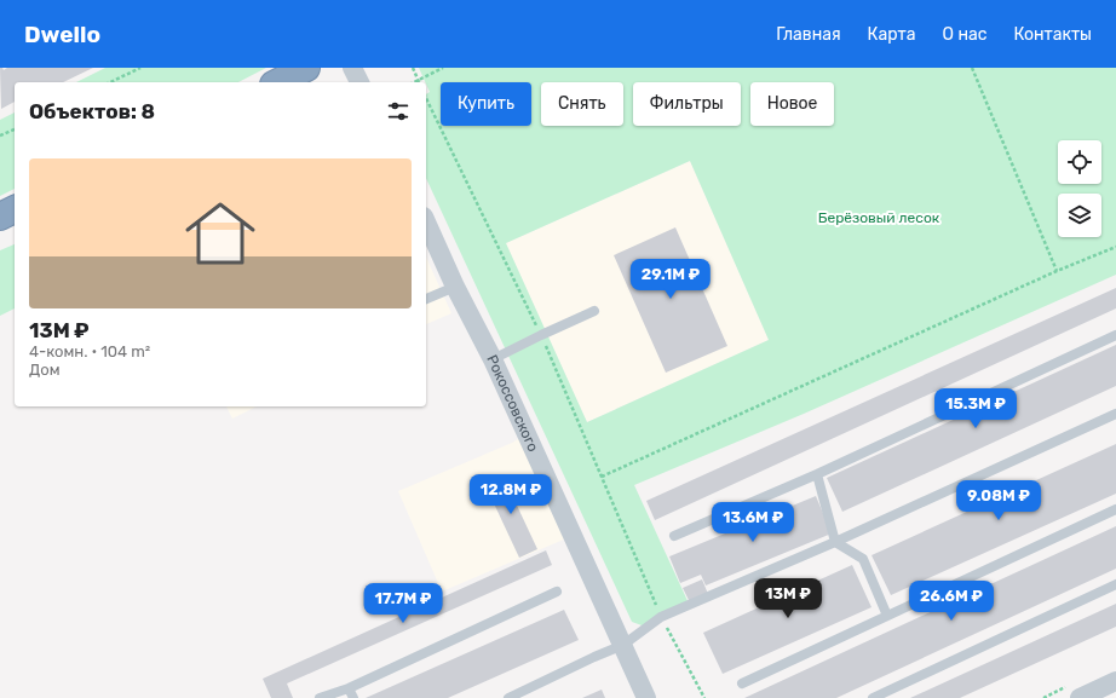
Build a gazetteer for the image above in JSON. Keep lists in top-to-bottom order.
{
  "streets": {
    "street": ["Рокоссовского"]
  },
  "parks": ["Берёзовый лесок"],
  "page": {
    "header": "Dwello",
    "nav": [
      "Главная",
      "Карта",
      "О нас",
      "Контакты"
    ],
    "chip": [
      "Купить",
      "Снять",
      "Фильтры",
      "Новое"
    ],
    "heading": "Объектов: 8",
    "list": [
      {
        "name": "13M ₽",
        "note": "4-комн. · 104 m² · Дом"
      }
    ],
    "price": [
      "29.1M ₽",
      "15.3M ₽",
      "12.8M ₽",
      "9.08M ₽",
      "13.6M ₽",
      "13M ₽",
      "26.6M ₽",
      "17.7M ₽"
    ]
  }
}
